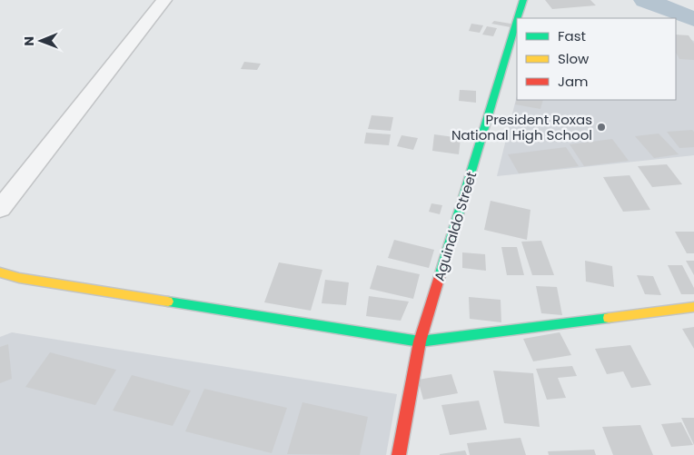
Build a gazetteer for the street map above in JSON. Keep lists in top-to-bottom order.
{
  "streets": {
    "street": ["Aguinaldo Street"]
  },
  "places": ["President Roxas National High School"],
  "legend": ["Fast", "Slow", "Jam"],
  "north": "left"
}
